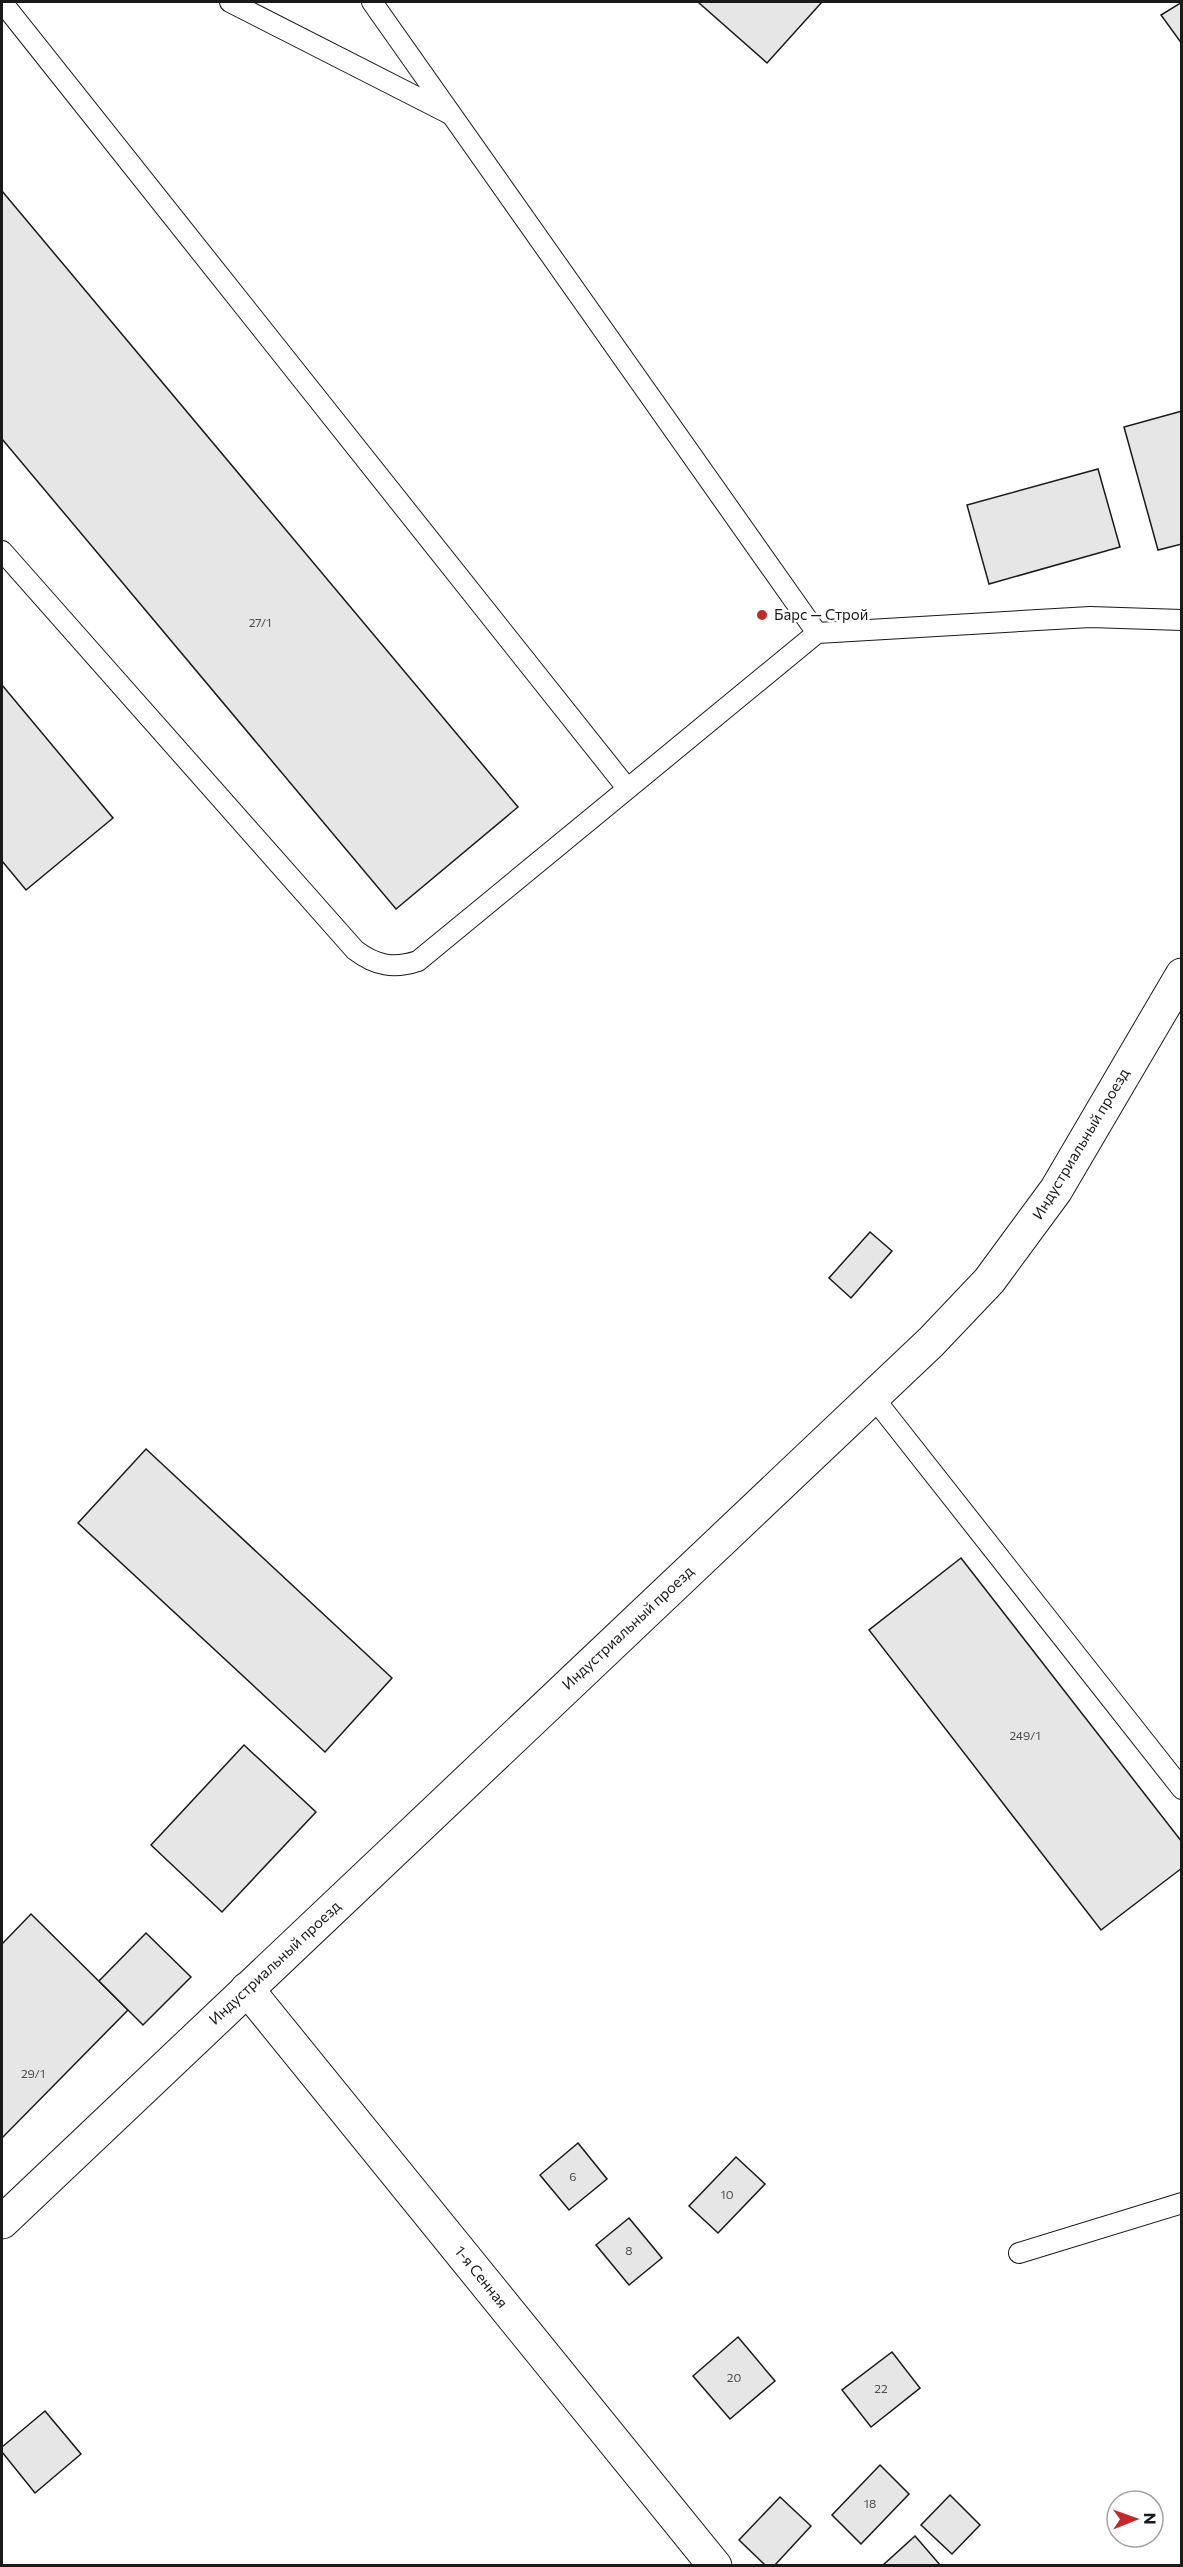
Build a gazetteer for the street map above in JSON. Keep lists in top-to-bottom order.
{
  "streets": {
    "street": ["Индустриальный проезд", "1-я Сенная"]
  },
  "crossings": [
    ["Индустриальный проезд", "1-я Сенная"]
  ],
  "places": ["Барс — Строй"],
  "house_numbers": [
    "27/1",
    "249/1",
    "29/1",
    "6",
    "10",
    "8",
    "20",
    "22",
    "18"
  ],
  "north": "right"
}
